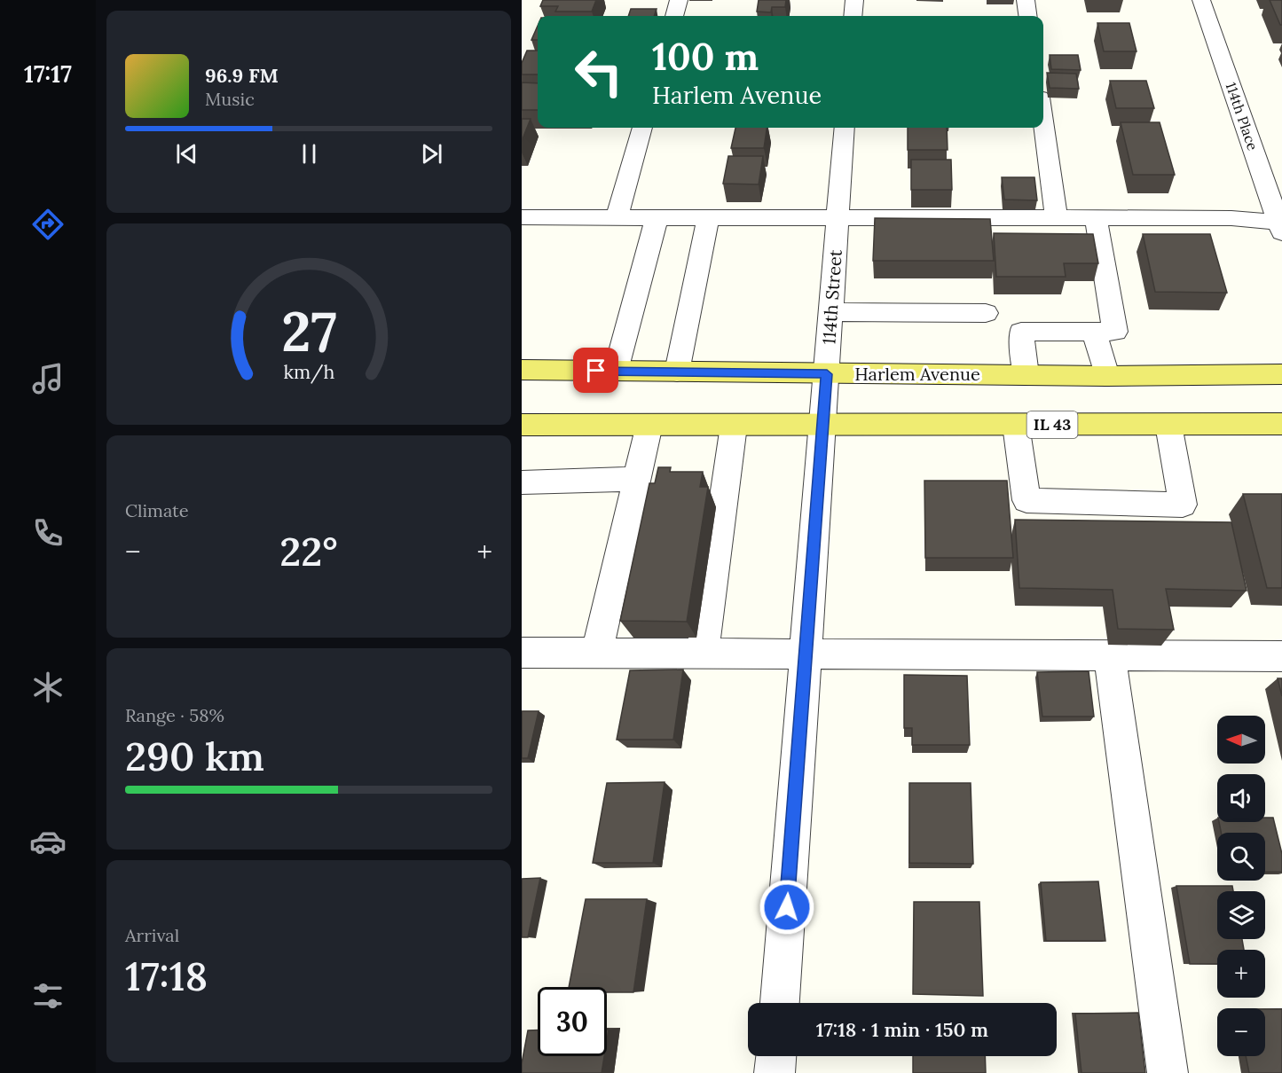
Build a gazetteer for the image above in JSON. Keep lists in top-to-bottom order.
{
  "streets": {
    "main road": ["Harlem Avenue", "IL 43"],
    "street": ["114th Place", "114th Street"]
  },
  "crossings": [
    ["114th Street", "Harlem Avenue"],
    ["114th Street", "IL 43"]
  ],
  "north": "left",
  "page": {
    "tabs": "17:17",
    "turn": ["100 m", "Harlem Avenue"],
    "song": ["96.9 FM", "Music"],
    "tile": [
      "Climate",
      ["Range · 58%", "290 km"],
      ["Arrival", "17:18"]
    ],
    "heat": ["−", "22°", "+"],
    "map_buttons": ["+", "−"],
    "limit": "30",
    "trip": "17:18 · 1 min · 150 m",
    "gauge": ["27", "km/h"]
  }
}
